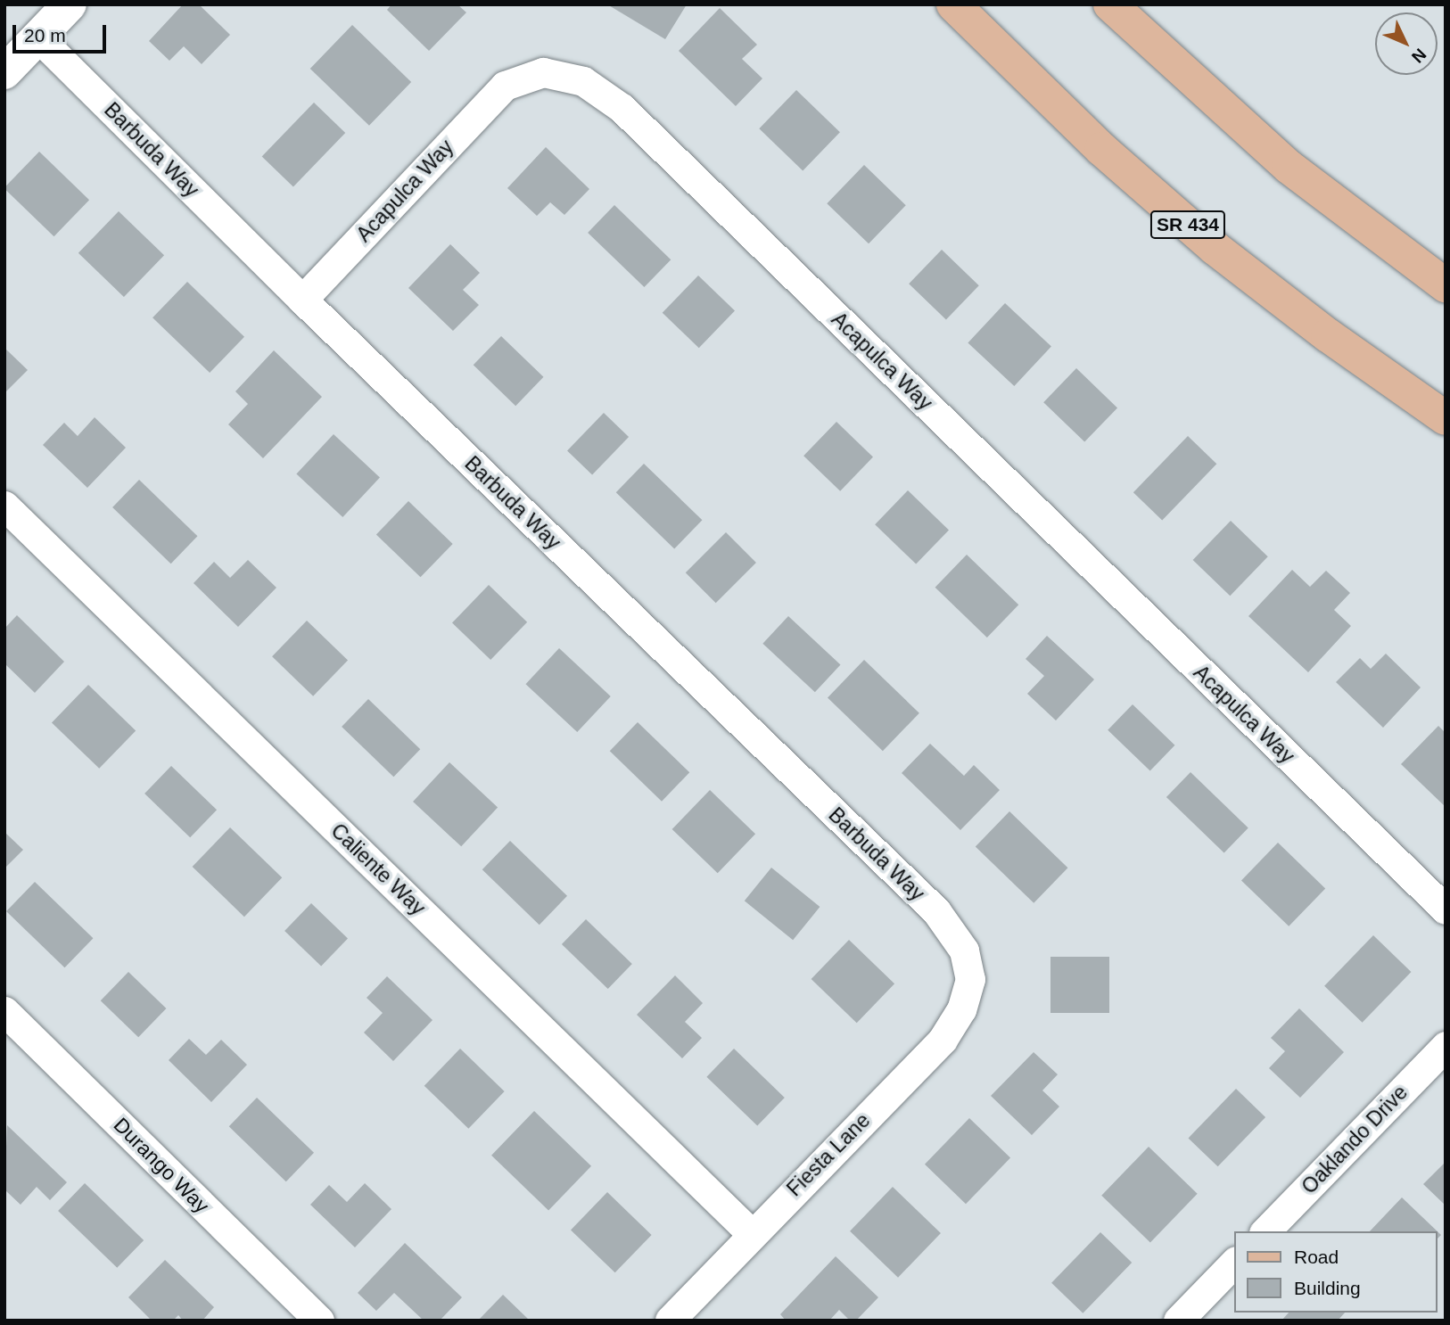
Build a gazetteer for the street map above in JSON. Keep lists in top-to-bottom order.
{
  "streets": {
    "main road": ["SR 434"],
    "street": [
      "Barbuda Way",
      "Acapulca Way",
      "Caliente Way",
      "Oaklando Drive",
      "Fiesta Lane",
      "Durango Way"
    ]
  },
  "crossings": [
    ["Barbuda Way", "Acapulca Way"],
    ["Barbuda Way", "Fiesta Lane"],
    ["Caliente Way", "Fiesta Lane"]
  ],
  "legend": ["Road", "Building"],
  "scale_bar": "20 m",
  "north": "bottom right"
}
